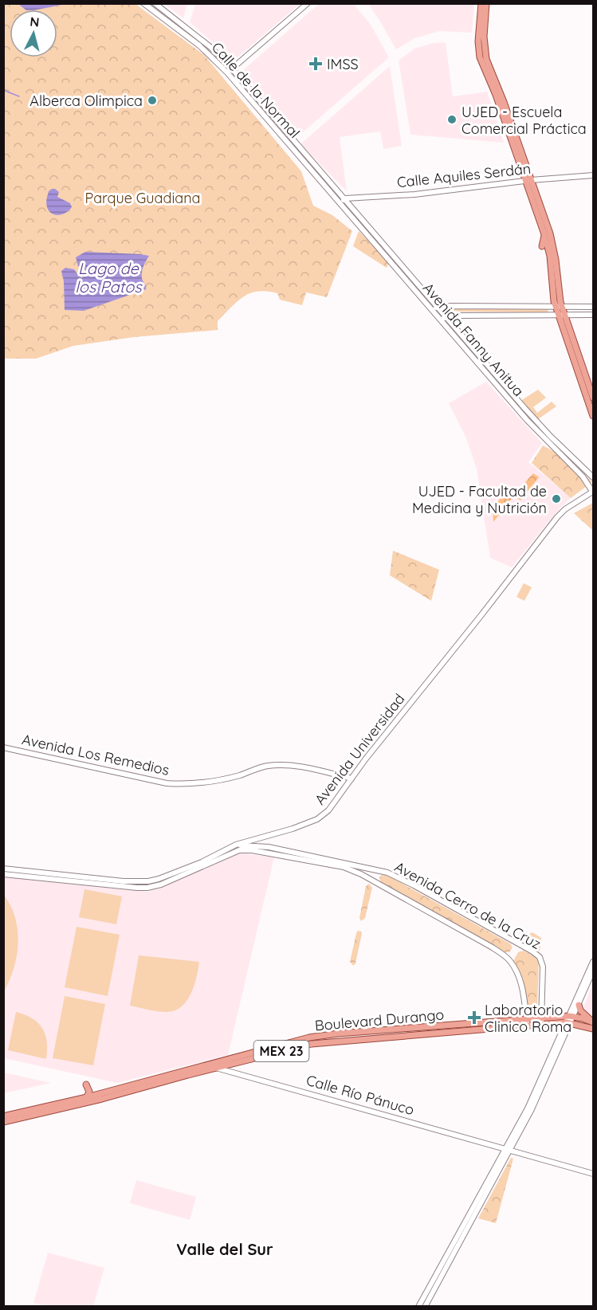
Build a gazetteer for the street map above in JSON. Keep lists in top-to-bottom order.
{
  "streets": {
    "main road": ["Boulevard Durango", "MEX 23"],
    "street": [
      "Calle de la Normal",
      "Calle Aquiles Serdán",
      "Avenida Fanny Anitua",
      "Avenida Universidad",
      "Avenida Los Remedios",
      "Avenida Cerro de la Cruz",
      "Calle Río Pánuco"
    ]
  },
  "crossings": [
    ["Calle de la Normal", "Calle Aquiles Serdán"],
    ["Calle de la Normal", "Avenida Fanny Anitua"],
    ["Calle Aquiles Serdán", "Avenida Fanny Anitua"],
    ["Avenida Fanny Anitua", "Avenida Universidad"],
    ["Avenida Universidad", "Avenida Los Remedios"],
    ["Avenida Universidad", "Avenida Cerro de la Cruz"],
    ["Avenida Cerro de la Cruz", "Boulevard Durango"],
    ["Boulevard Durango", "Calle Río Pánuco"]
  ],
  "districts": ["Valle del Sur"],
  "water": ["Lago de los Patos"],
  "parks": ["Parque Guadiana"],
  "places": {
    "health": ["IMSS", "Laboratorio Clinico Roma"],
    "other": ["Alberca Olimpica", "UJED - Escuela Comercial Práctica", "UJED - Facultad de Medicina y Nutrición"]
  },
  "north": "top"
}
